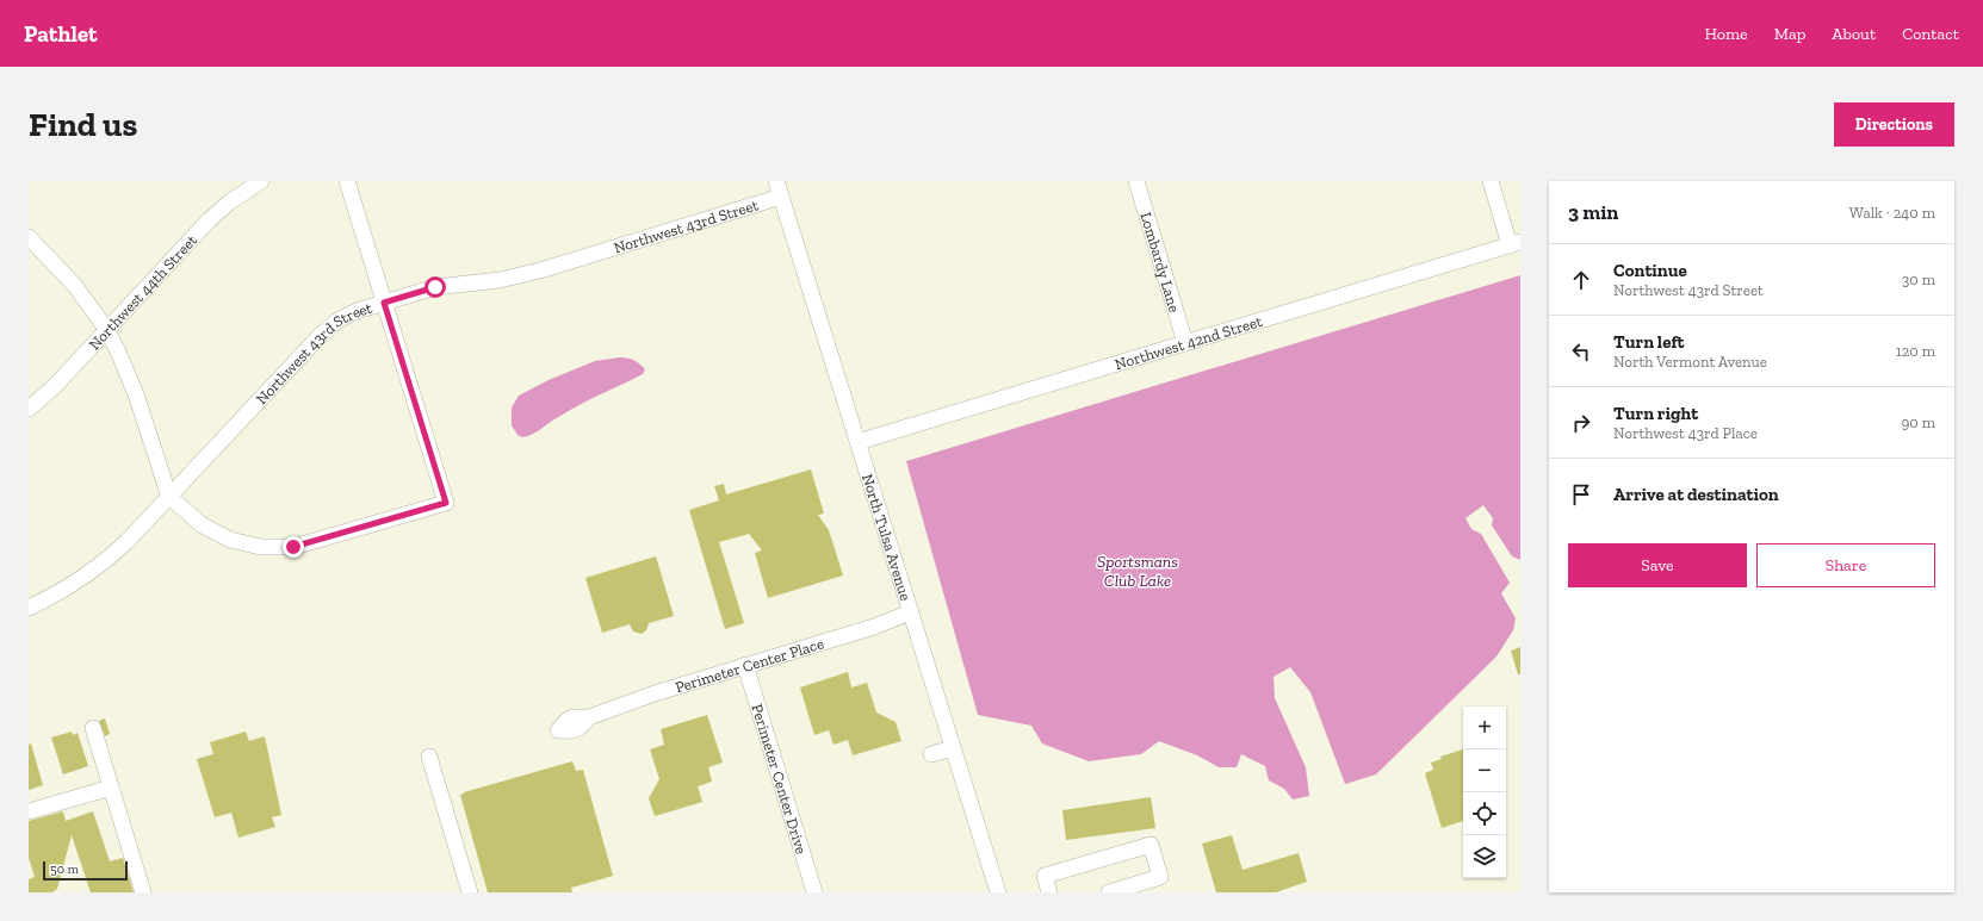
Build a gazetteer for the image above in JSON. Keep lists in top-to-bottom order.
{
  "streets": {
    "street": [
      "Northwest 43rd Street",
      "Lombardy Lane",
      "Northwest 44th Street",
      "Northwest 42nd Street",
      "North Tulsa Avenue",
      "Perimeter Center Place",
      "Perimeter Center Drive"
    ]
  },
  "crossings": [
    ["Northwest 43rd Street", "North Tulsa Avenue"],
    ["Lombardy Lane", "Northwest 42nd Street"],
    ["Northwest 42nd Street", "North Tulsa Avenue"],
    ["North Tulsa Avenue", "Perimeter Center Place"],
    ["Perimeter Center Place", "Perimeter Center Drive"]
  ],
  "water": ["Sportsmans Club Lake"],
  "scale_bar": "50 m",
  "page": {
    "header": "Pathlet",
    "nav": [
      "Home",
      "Map",
      "About",
      "Contact"
    ],
    "buttons": [
      "Directions",
      ["Save", "Share"]
    ],
    "title": "Find us",
    "heading": ["3 min", "Walk · 240 m"],
    "list": [
      ["Continue", "Northwest 43rd Street", "30 m"],
      ["Turn left", "North Vermont Avenue", "120 m"],
      ["Turn right", "Northwest 43rd Place", "90 m"],
      "Arrive at destination"
    ],
    "map_buttons": ["+", "−"],
    "scale": "50 m"
  }
}
